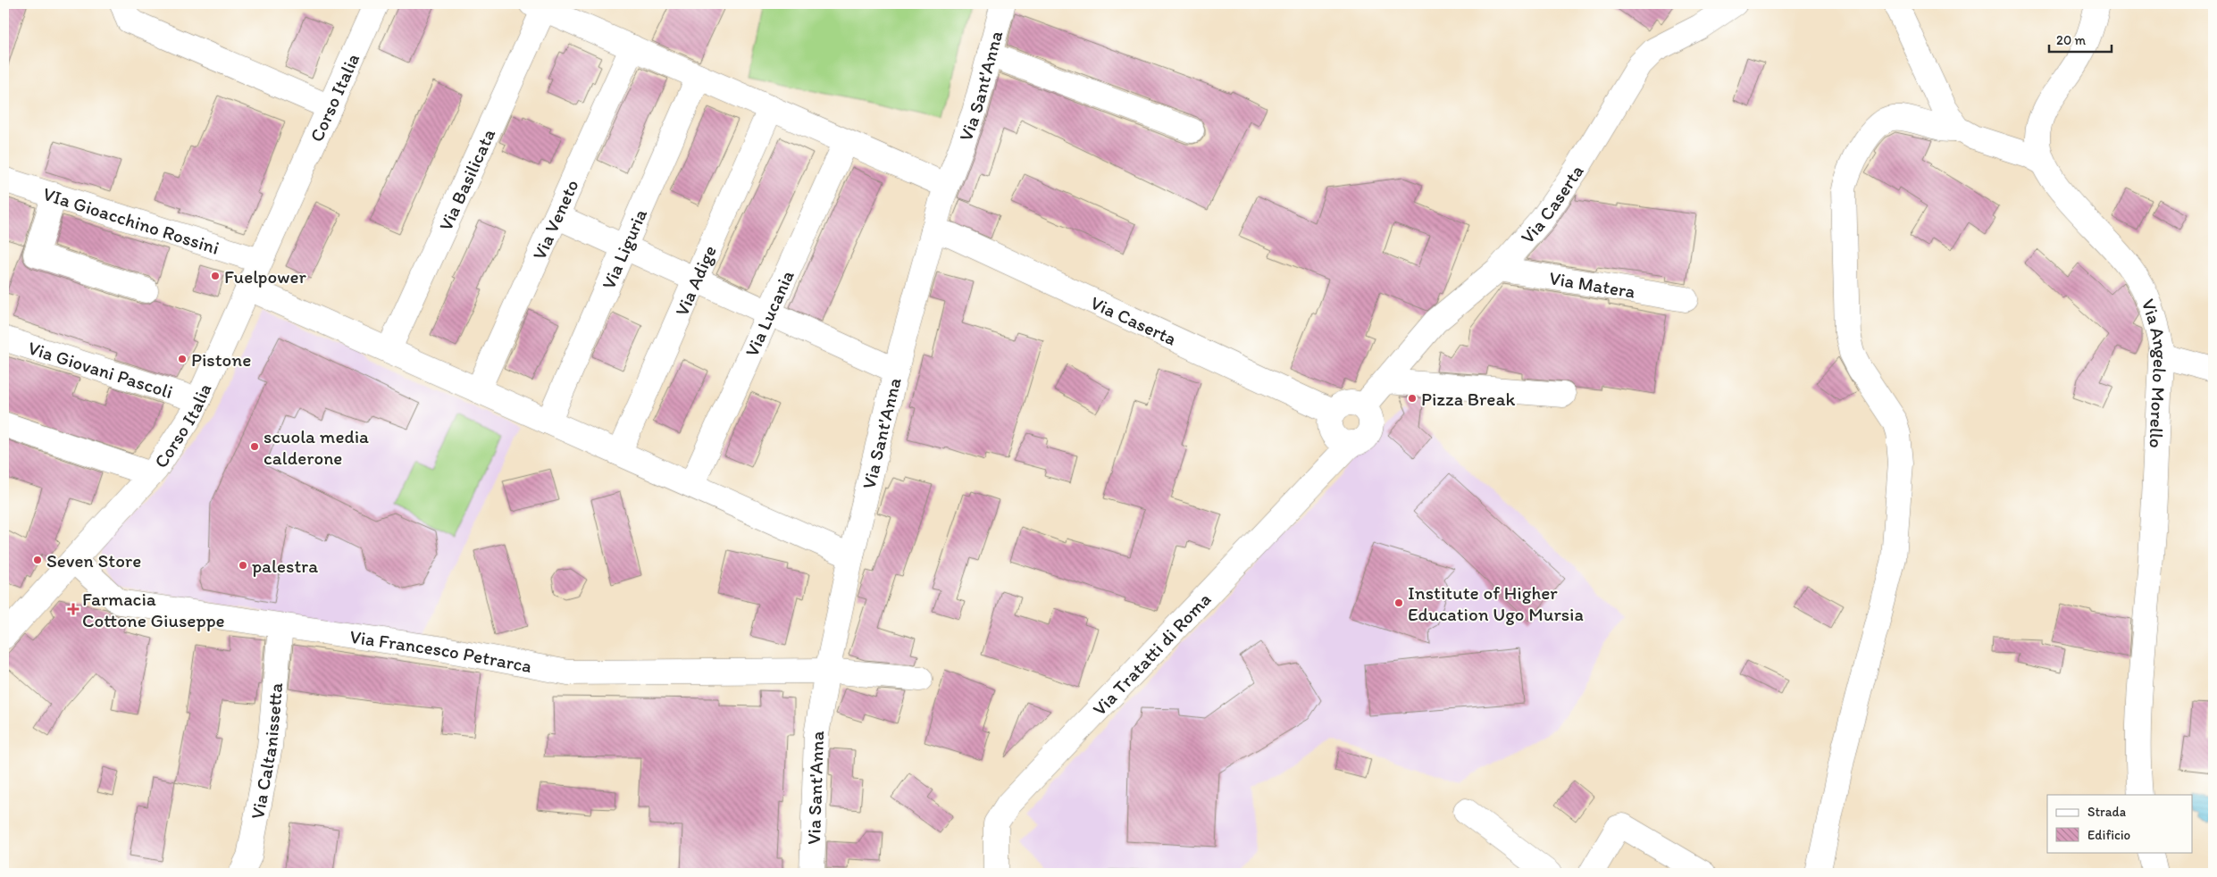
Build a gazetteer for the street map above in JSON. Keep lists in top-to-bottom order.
{
  "streets": {
    "street": [
      "Via Sant'Anna",
      "Corso Italia",
      "Via Basilicata",
      "Via Caserta",
      "Via Veneto",
      "VIa Gioacchino Rossini",
      "Via Liguria",
      "Via Adige",
      "Via Matera",
      "Via Lucania",
      "Via Giovani Pascoli",
      "Via Angelo Morello",
      "Via Francesco Petrarca",
      "Via Tratatti di Roma",
      "Via Caltanissetta"
    ]
  },
  "crossings": [
    ["Via Sant'Anna", "Via Caserta"],
    ["Via Sant'Anna", "Via Francesco Petrarca"],
    ["Corso Italia", "VIa Gioacchino Rossini"],
    ["Corso Italia", "Via Giovani Pascoli"],
    ["Corso Italia", "Via Francesco Petrarca"],
    ["Via Caserta", "Via Matera"],
    ["Via Caserta", "Via Tratatti di Roma"],
    ["Via Francesco Petrarca", "Via Caltanissetta"]
  ],
  "places": {
    "other": [
      "Fuelpower",
      "Pistone",
      "Pizza Break",
      "scuola media calderone",
      "Seven Store",
      "palestra",
      "Institute of Higher Education Ugo Mursia"
    ],
    "health": ["Farmacia Cottone Giuseppe"]
  },
  "legend": ["Strada", "Edificio"],
  "scale_bar": "20 m"
}
